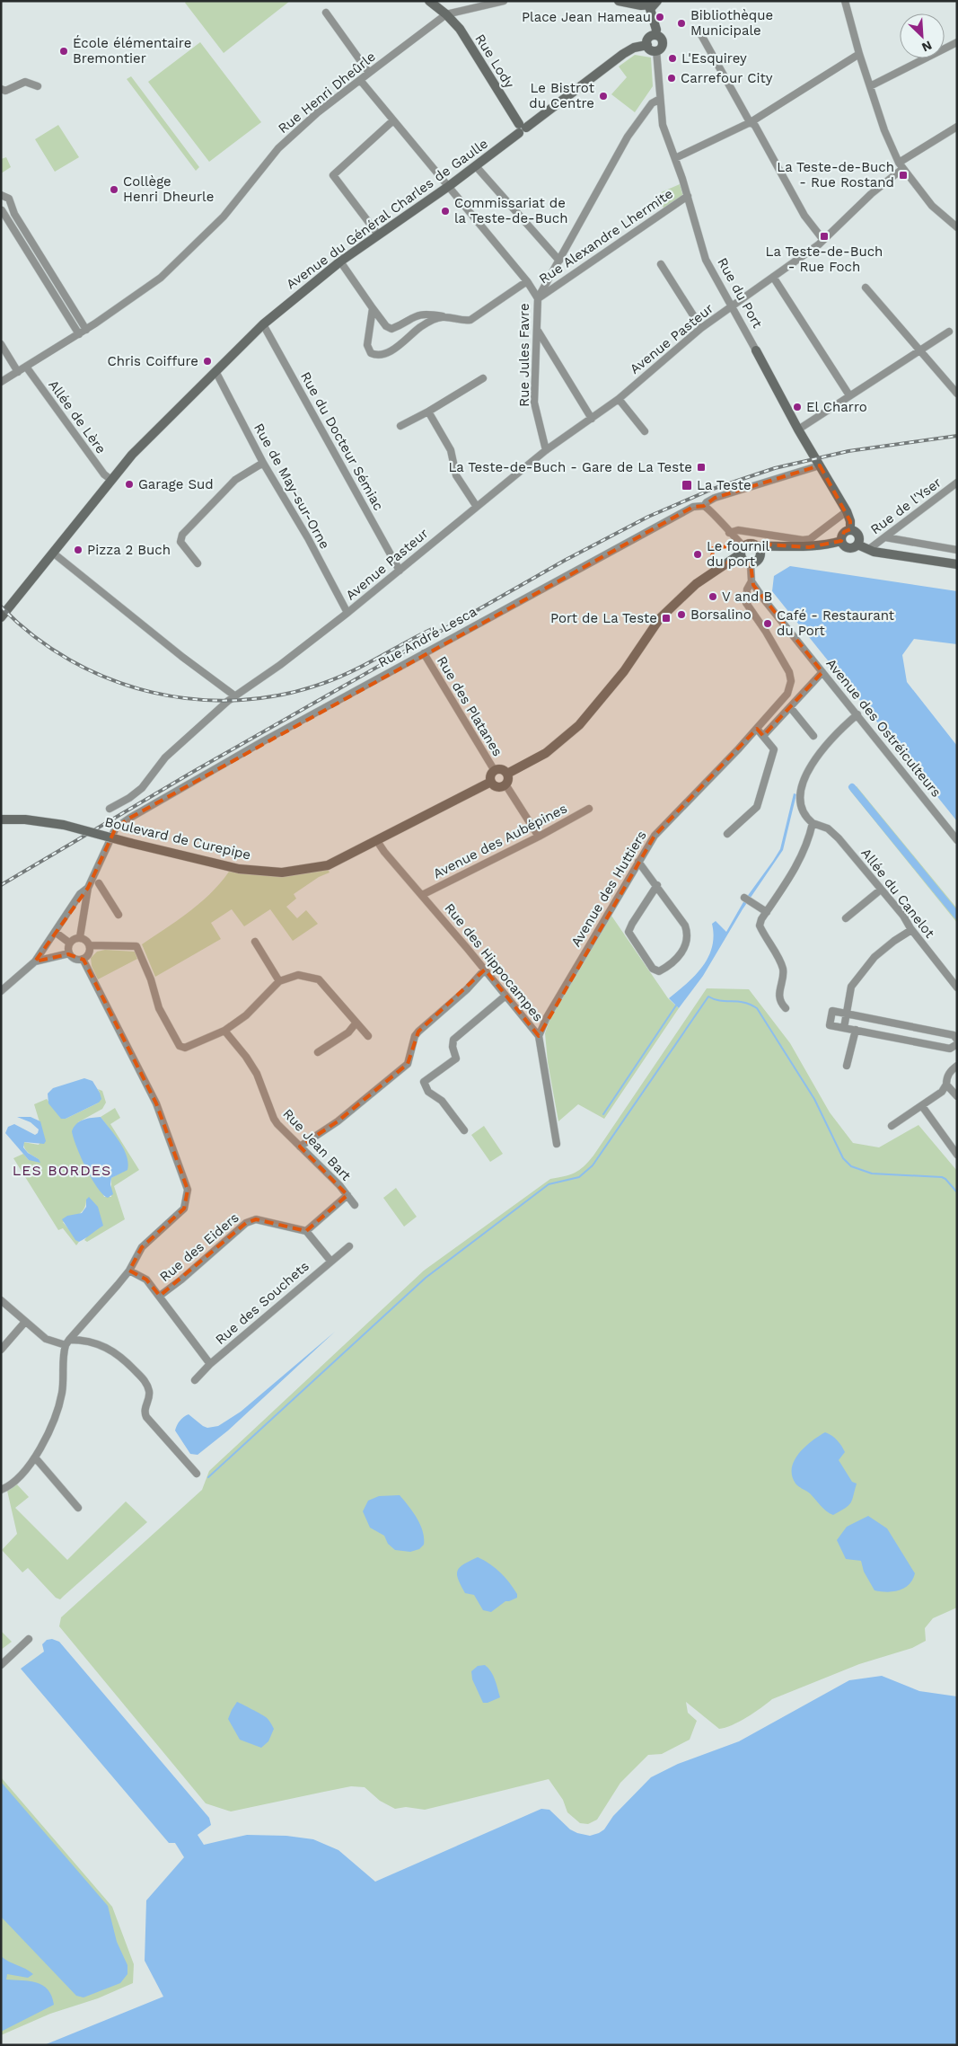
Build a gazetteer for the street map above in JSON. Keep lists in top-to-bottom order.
{
  "streets": {
    "main road": [
      "Rue Lody",
      "Avenue du Général Charles de Gaulle",
      "Rue du Port",
      "Boulevard de Curepipe"
    ],
    "street": [
      "Rue Henri Dheûrle",
      "Rue Alexandre Lhermite",
      "Avenue Pasteur",
      "Rue Jules Favre",
      "Allée de Lère",
      "Rue du Docteur Sémiac",
      "Rue de May-sur-Orne",
      "Rue de l'Yser",
      "Rue André Lesca",
      "Rue des Platanes",
      "Avenue des Ostréiculteurs",
      "Avenue des Aubépines",
      "Avenue des Huttiers",
      "Allée du Canelot",
      "Rue des Hippocampes",
      "Rue Jean Bart",
      "Rue des Eiders",
      "Rue des Souchets"
    ]
  },
  "crossings": [
    ["Rue Lody", "Rue Henri Dheûrle"],
    ["Rue Lody", "Avenue du Général Charles de Gaulle"],
    ["Rue Henri Dheûrle", "Rue Jules Favre"],
    ["Rue Henri Dheûrle", "Allée de Lère"],
    ["Avenue du Général Charles de Gaulle", "Rue du Port"],
    ["Avenue du Général Charles de Gaulle", "Rue Jules Favre"],
    ["Avenue du Général Charles de Gaulle", "Allée de Lère"],
    ["Avenue du Général Charles de Gaulle", "Rue du Docteur Sémiac"],
    ["Avenue du Général Charles de Gaulle", "Rue de May-sur-Orne"],
    ["Rue Alexandre Lhermite", "Rue du Port"],
    ["Rue Alexandre Lhermite", "Rue Jules Favre"],
    ["Rue du Port", "Avenue Pasteur"],
    ["Rue du Port", "Rue André Lesca"],
    ["Avenue Pasteur", "Rue Jules Favre"],
    ["Avenue Pasteur", "Rue du Docteur Sémiac"],
    ["Avenue Pasteur", "Rue de May-sur-Orne"],
    ["Rue André Lesca", "Rue des Platanes"],
    ["Rue des Platanes", "Boulevard de Curepipe"],
    ["Avenue des Ostréiculteurs", "Avenue des Huttiers"],
    ["Boulevard de Curepipe", "Rue des Hippocampes"],
    ["Avenue des Aubépines", "Rue des Hippocampes"],
    ["Avenue des Huttiers", "Rue des Hippocampes"],
    ["Rue des Eiders", "Rue des Souchets"]
  ],
  "districts": ["LES BORDES"],
  "places": {
    "other": [
      "Place Jean Hameau",
      "Bibliothèque Municipale",
      "École élémentaire Bremontier",
      "L'Esquirey",
      "Carrefour City",
      "Le Bistrot du Centre",
      "Collège Henri Dheurle",
      "Commissariat de la Teste-de-Buch",
      "Chris Coiffure",
      "El Charro",
      "Garage Sud",
      "Pizza 2 Buch",
      "Le fournil du port",
      "V and B",
      "Borsalino",
      "Café - Restaurant du Port"
    ],
    "transit": [
      "La Teste-de-Buch - Rue Rostand",
      "La Teste-de-Buch - Rue Foch",
      "La Teste-de-Buch - Gare de La Teste",
      "La Teste",
      "Port de La Teste"
    ]
  },
  "north": "bottom right"
}
